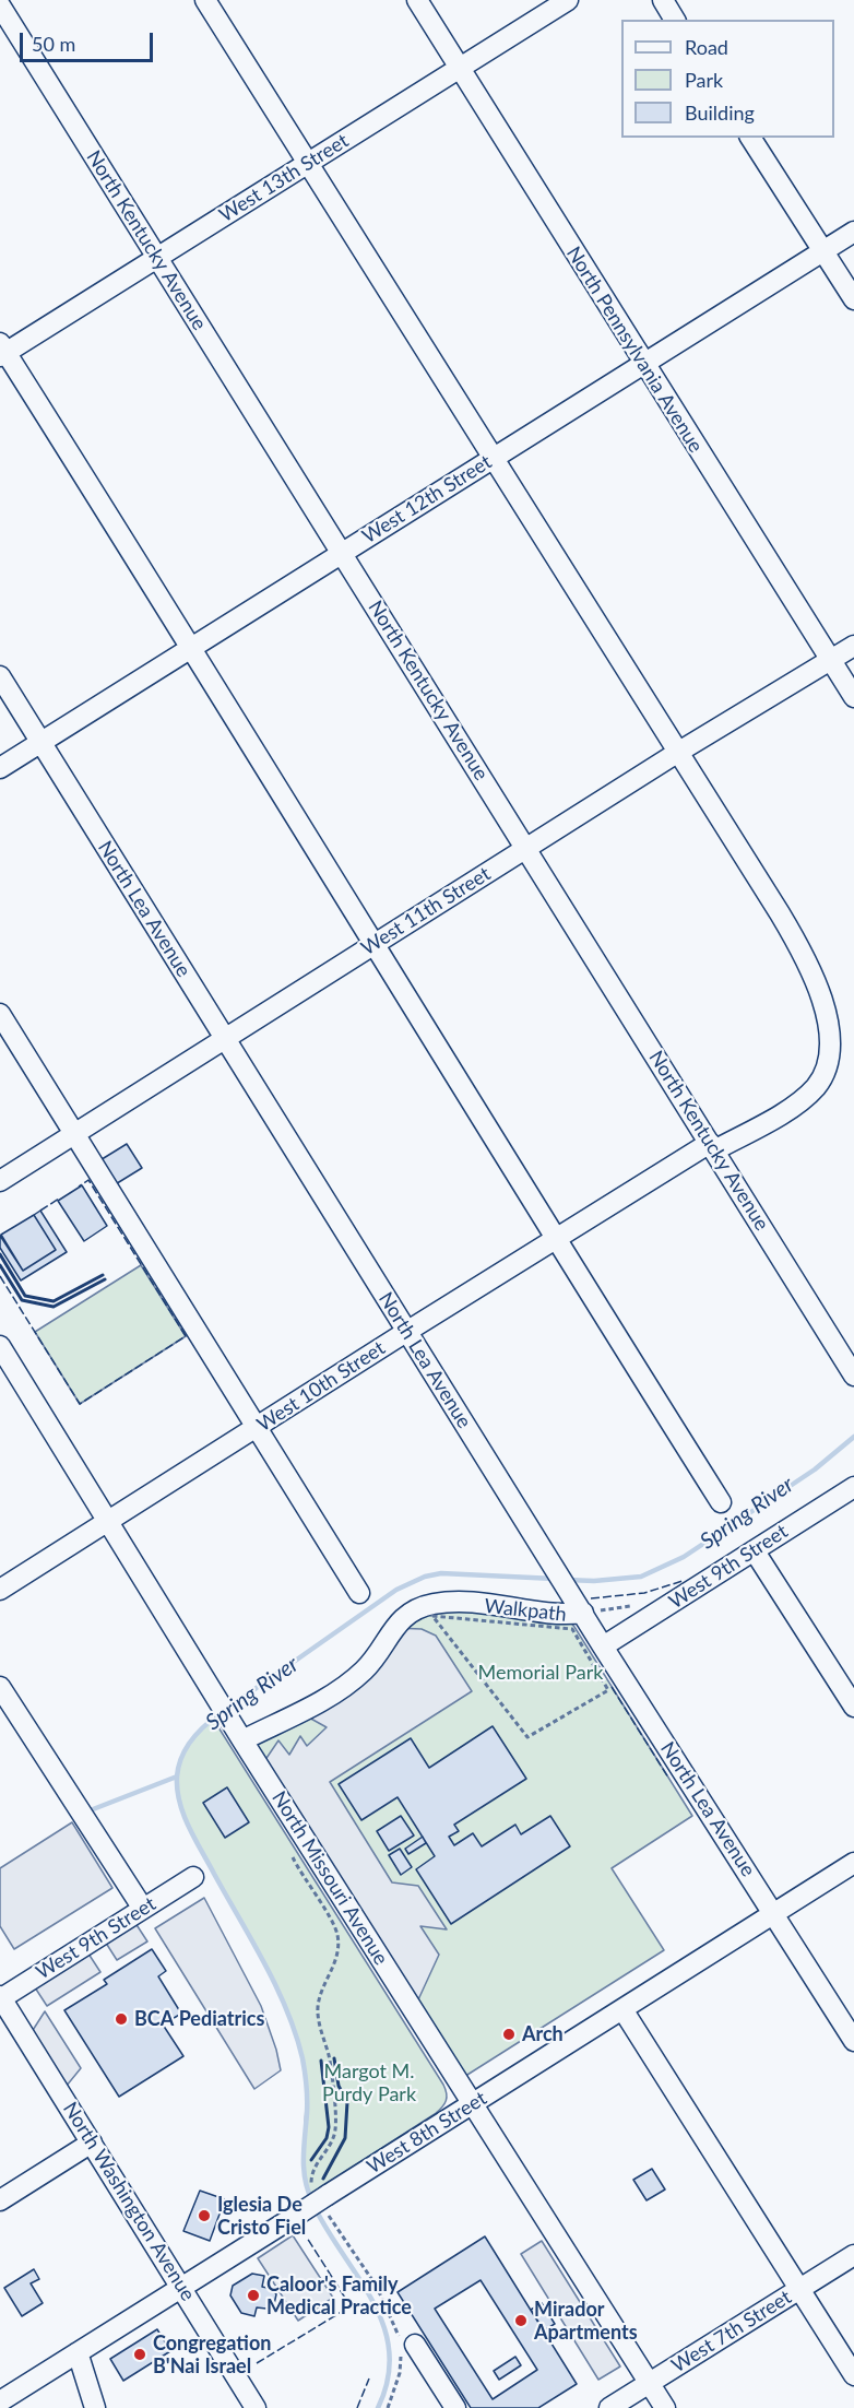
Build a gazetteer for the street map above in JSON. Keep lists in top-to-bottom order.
{
  "streets": {
    "street": [
      "West 13th Street",
      "North Kentucky Avenue",
      "North Pennsylvania Avenue",
      "West 12th Street",
      "North Lea Avenue",
      "West 11th Street",
      "West 10th Street",
      "West 9th Street",
      "North Missouri Avenue",
      "West 8th Street",
      "North Washington Avenue",
      "West 7th Street"
    ],
    "path": ["Walkpath"]
  },
  "crossings": [
    ["West 13th Street", "North Kentucky Avenue"],
    ["West 13th Street", "North Pennsylvania Avenue"],
    ["West 13th Street", "West 10th Street"],
    ["North Kentucky Avenue", "West 12th Street"],
    ["North Kentucky Avenue", "West 11th Street"],
    ["North Kentucky Avenue", "West 10th Street"],
    ["North Pennsylvania Avenue", "West 12th Street"],
    ["North Pennsylvania Avenue", "West 11th Street"],
    ["West 12th Street", "North Lea Avenue"],
    ["West 12th Street", "West 10th Street"],
    ["North Lea Avenue", "West 11th Street"],
    ["North Lea Avenue", "West 10th Street"],
    ["North Lea Avenue", "West 9th Street"],
    ["North Lea Avenue", "West 8th Street"],
    ["West 11th Street", "West 10th Street"],
    ["West 10th Street", "North Missouri Avenue"],
    ["West 9th Street", "North Washington Avenue"],
    ["North Missouri Avenue", "West 8th Street"],
    ["North Missouri Avenue", "West 7th Street"],
    ["West 8th Street", "North Washington Avenue"]
  ],
  "water": ["Spring River"],
  "parks": ["Memorial Park", "Margot M. Purdy Park"],
  "places": [
    "BCA Pediatrics",
    "Arch",
    "Iglesia De Cristo Fiel",
    "Caloor's Family Medical Practice",
    "Mirador Apartments",
    "Congregation B'Nai Israel"
  ],
  "legend": ["Road", "Park", "Building"],
  "scale_bar": "50 m"
}
